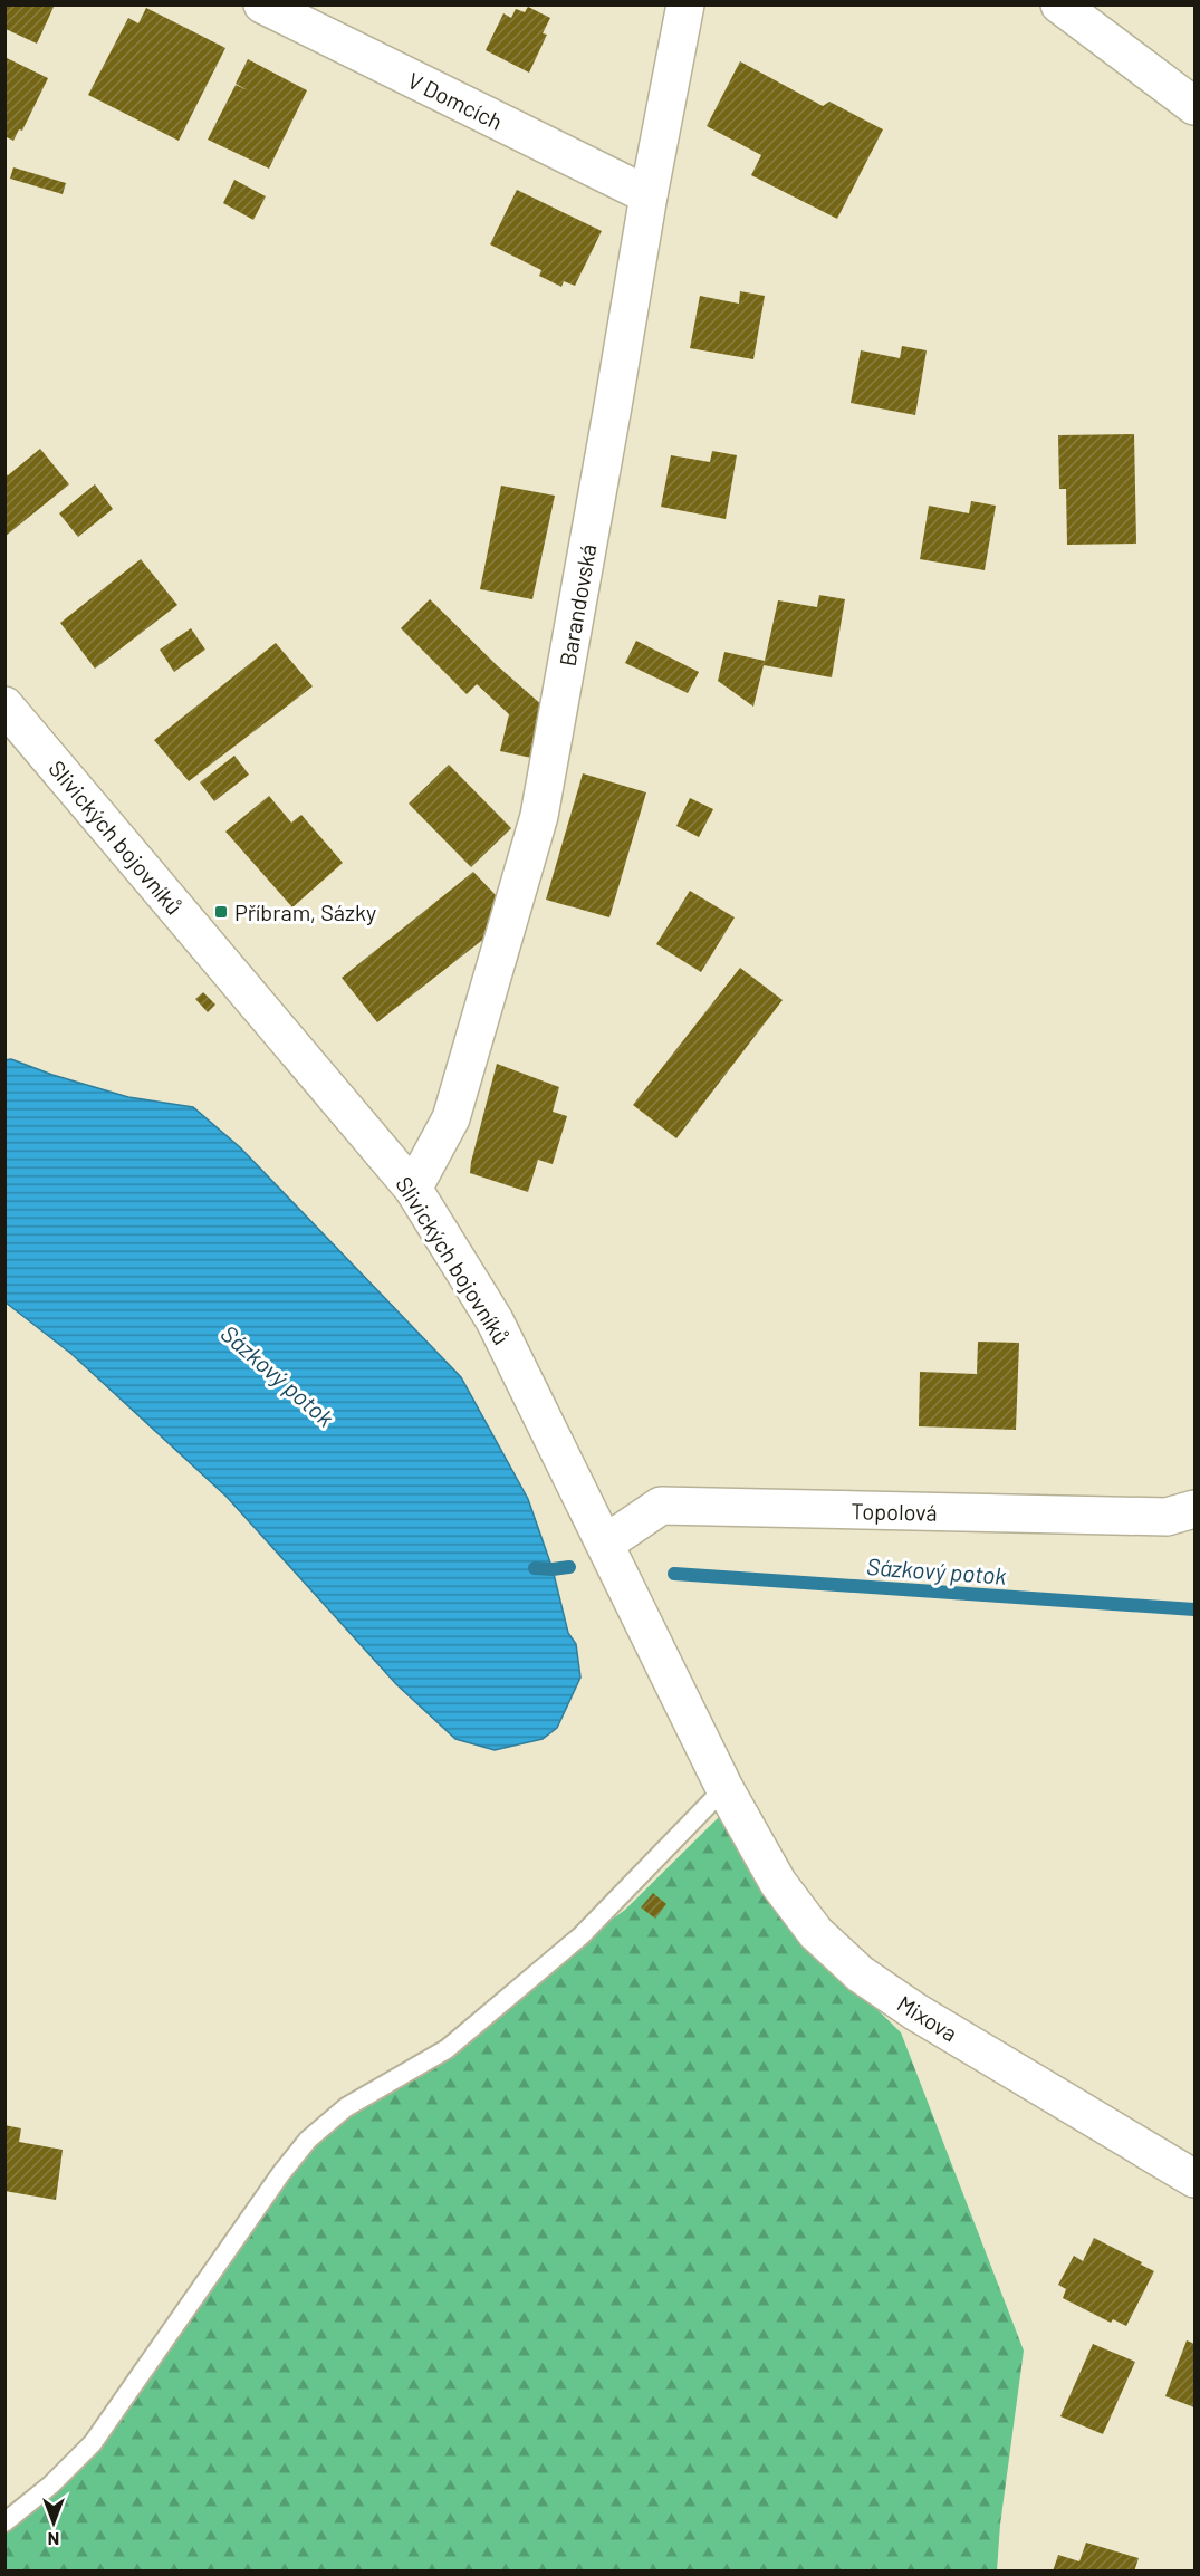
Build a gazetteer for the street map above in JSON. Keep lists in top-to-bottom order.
{
  "streets": {
    "street": [
      "V Domcích",
      "Barandovská",
      "Slivických bojovníků",
      "Topolová",
      "Mixova"
    ]
  },
  "crossings": [
    ["V Domcích", "Barandovská"],
    ["Barandovská", "Slivických bojovníků"],
    ["Slivických bojovníků", "Topolová"],
    ["Slivických bojovníků", "Mixova"]
  ],
  "water": ["Sázkový potok"],
  "places": {
    "transit": ["Příbram, Sázky"]
  },
  "north": "bottom"
}
